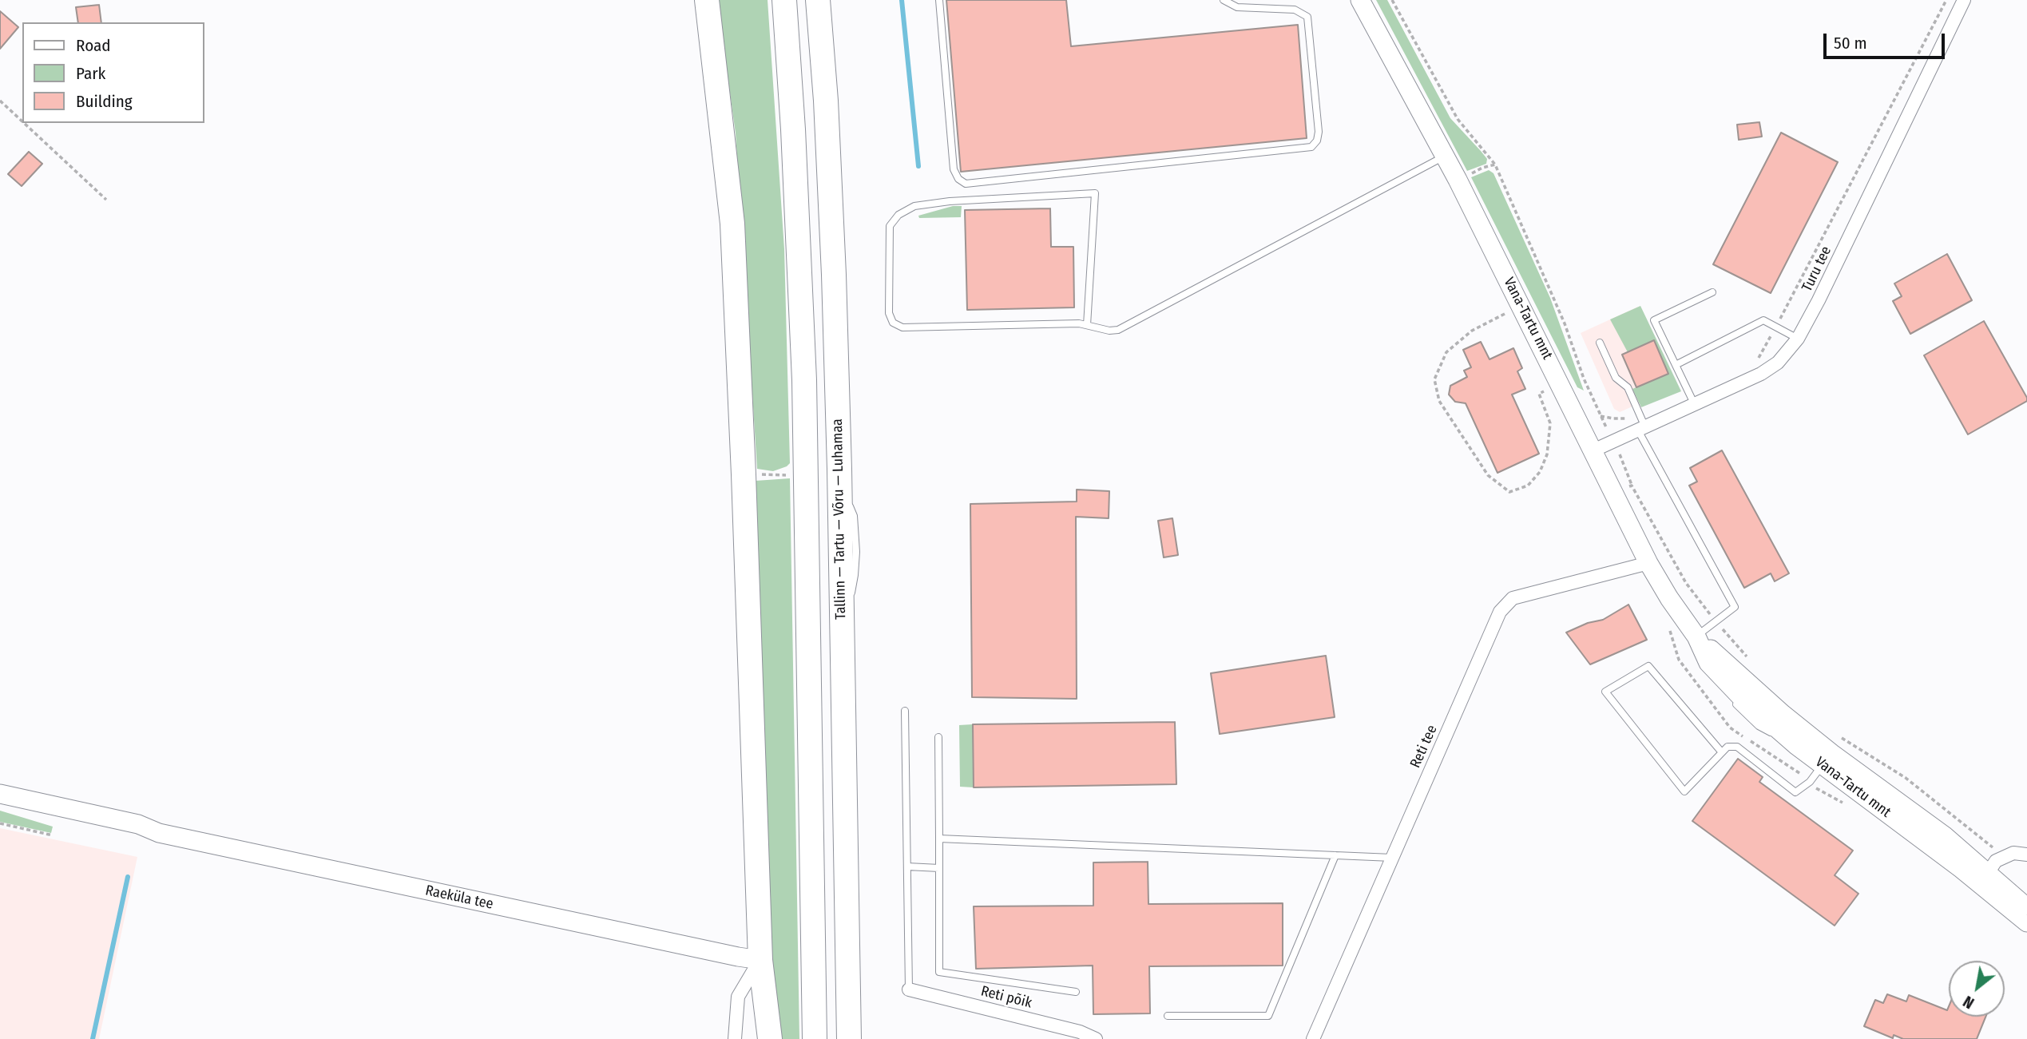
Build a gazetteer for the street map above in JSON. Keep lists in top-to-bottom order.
{
  "streets": {
    "highway": ["Tallinn — Tartu — Võru — Luhamaa"],
    "street": [
      "Turu tee",
      "Vana-Tartu mnt",
      "Reti tee",
      "Raeküla tee",
      "Reti põik"
    ]
  },
  "crossings": [
    ["Turu tee", "Vana-Tartu mnt"],
    ["Vana-Tartu mnt", "Reti tee"]
  ],
  "legend": ["Road", "Park", "Building"],
  "scale_bar": "50 m",
  "north": "bottom left"
}
